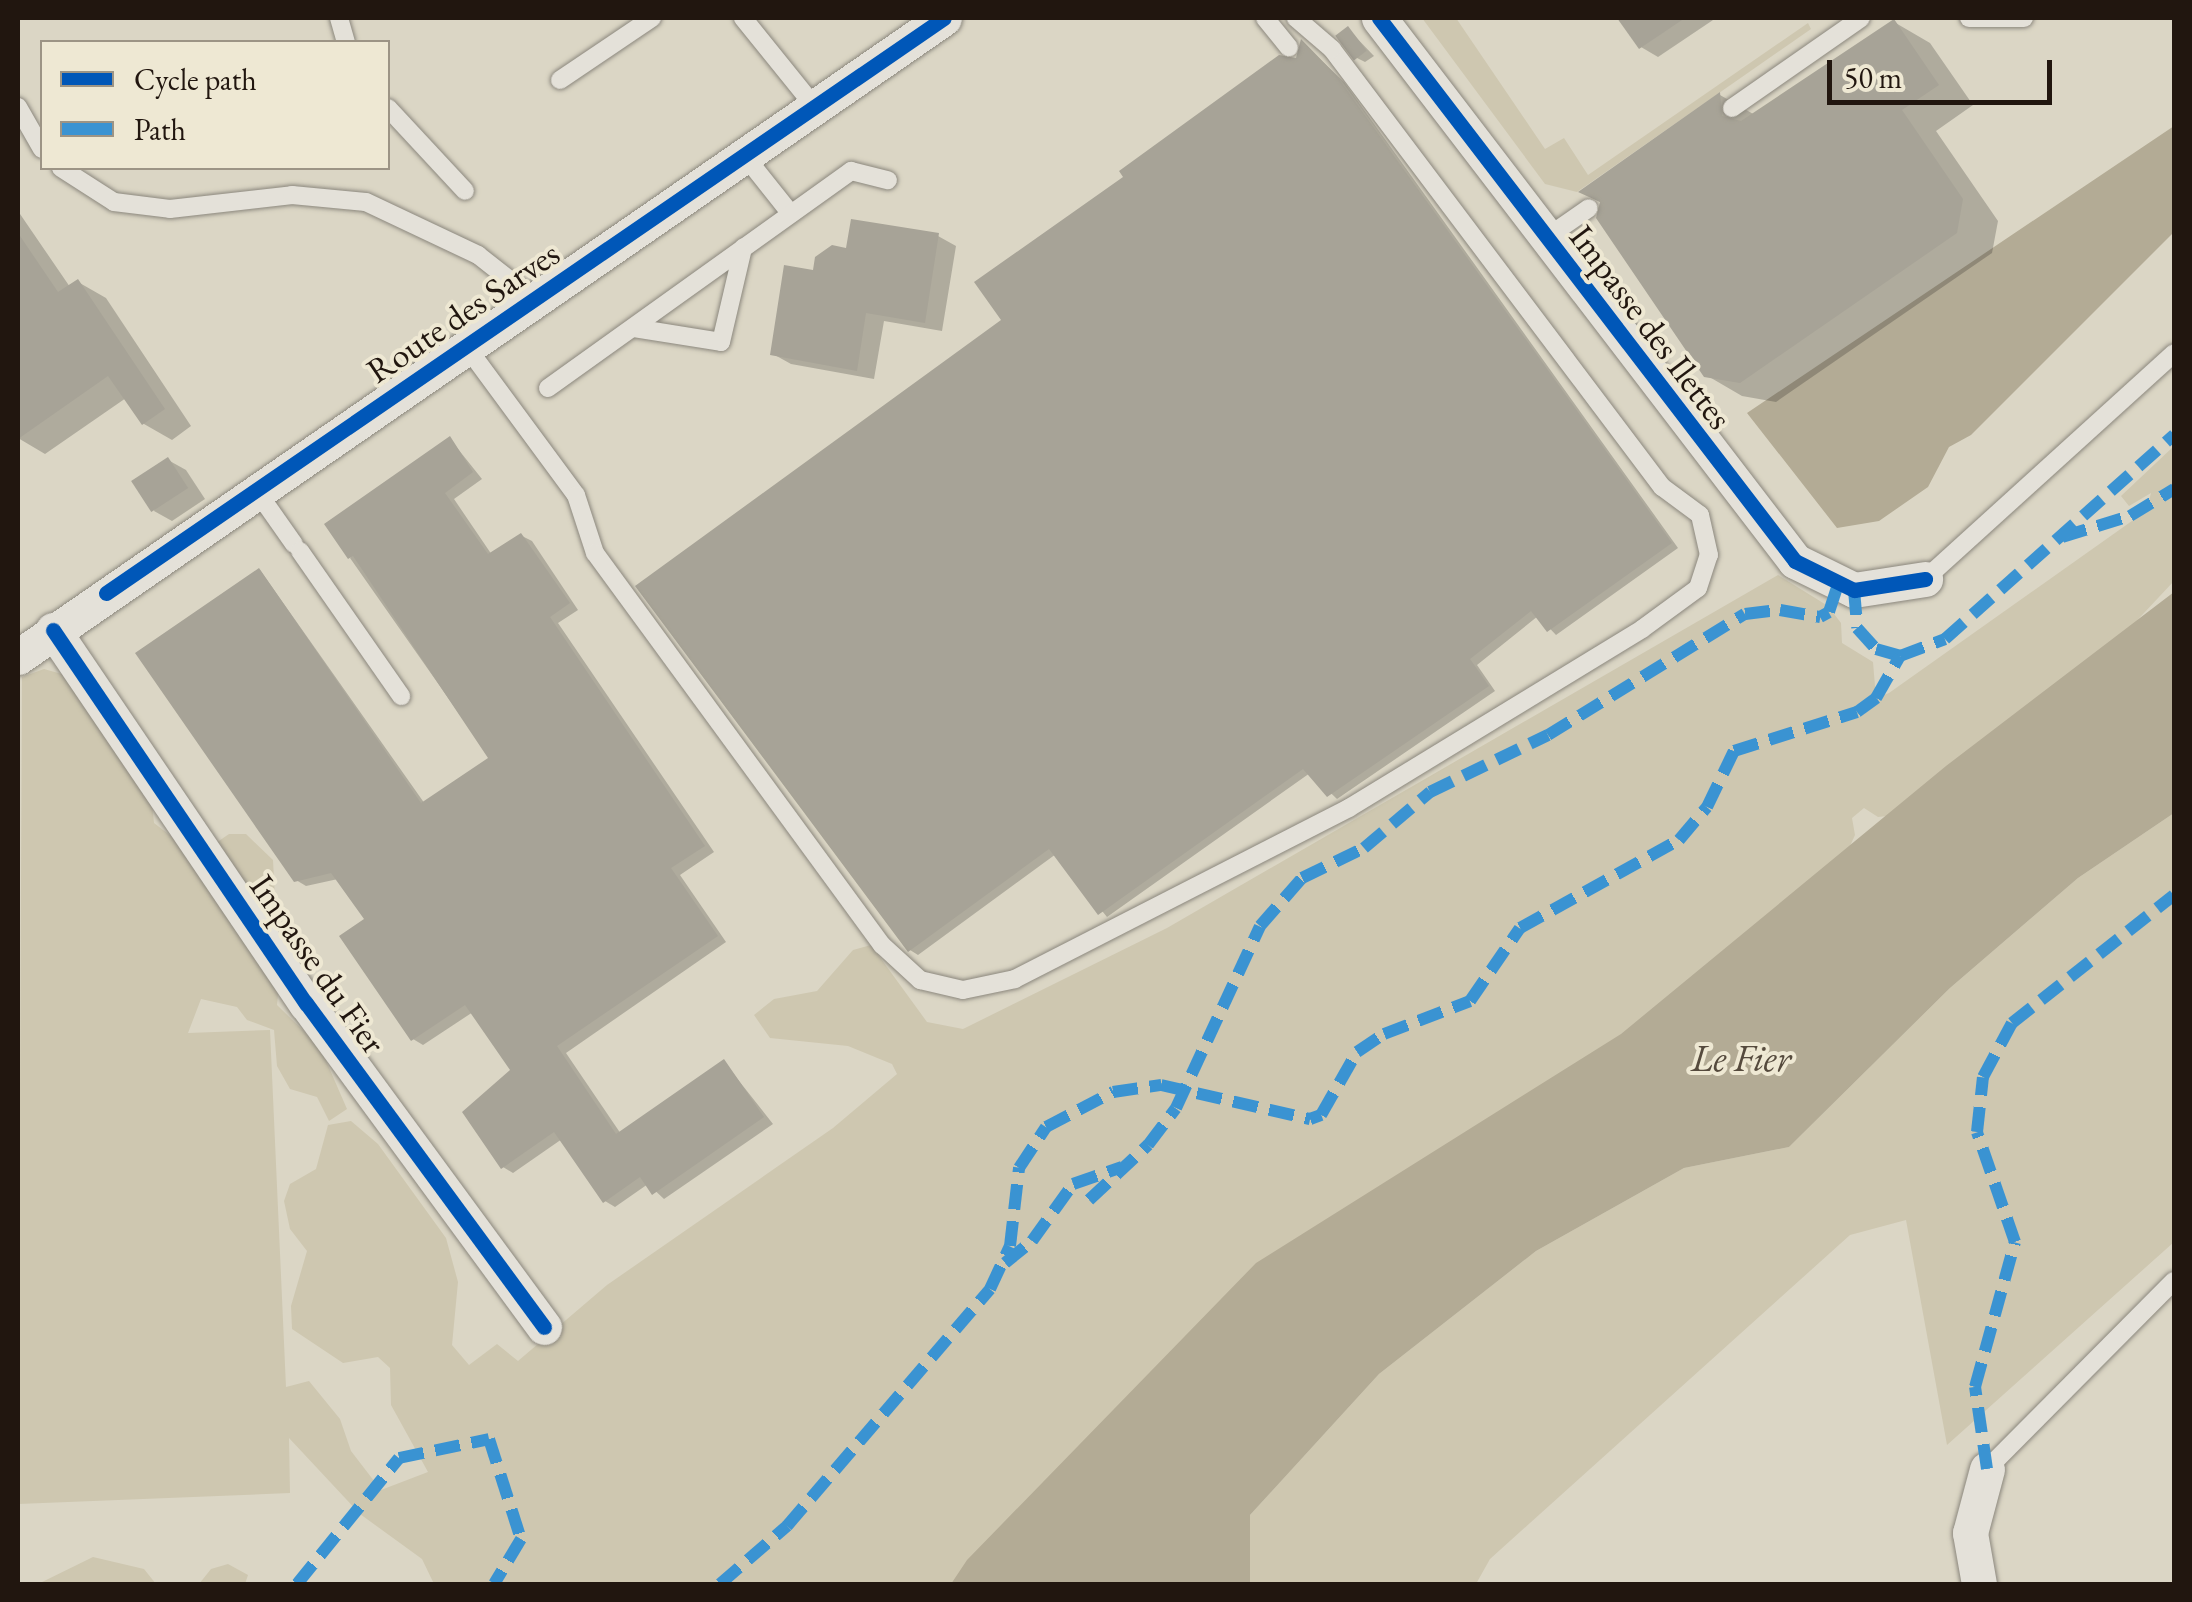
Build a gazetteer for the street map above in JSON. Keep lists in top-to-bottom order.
{
  "streets": {
    "street": ["Route des Sarves", "Impasse des Ilettes", "Impasse du Fier"]
  },
  "crossings": [
    ["Route des Sarves", "Impasse du Fier"]
  ],
  "water": ["Le Fier"],
  "legend": ["Cycle path", "Path"],
  "scale_bar": "50 m"
}
